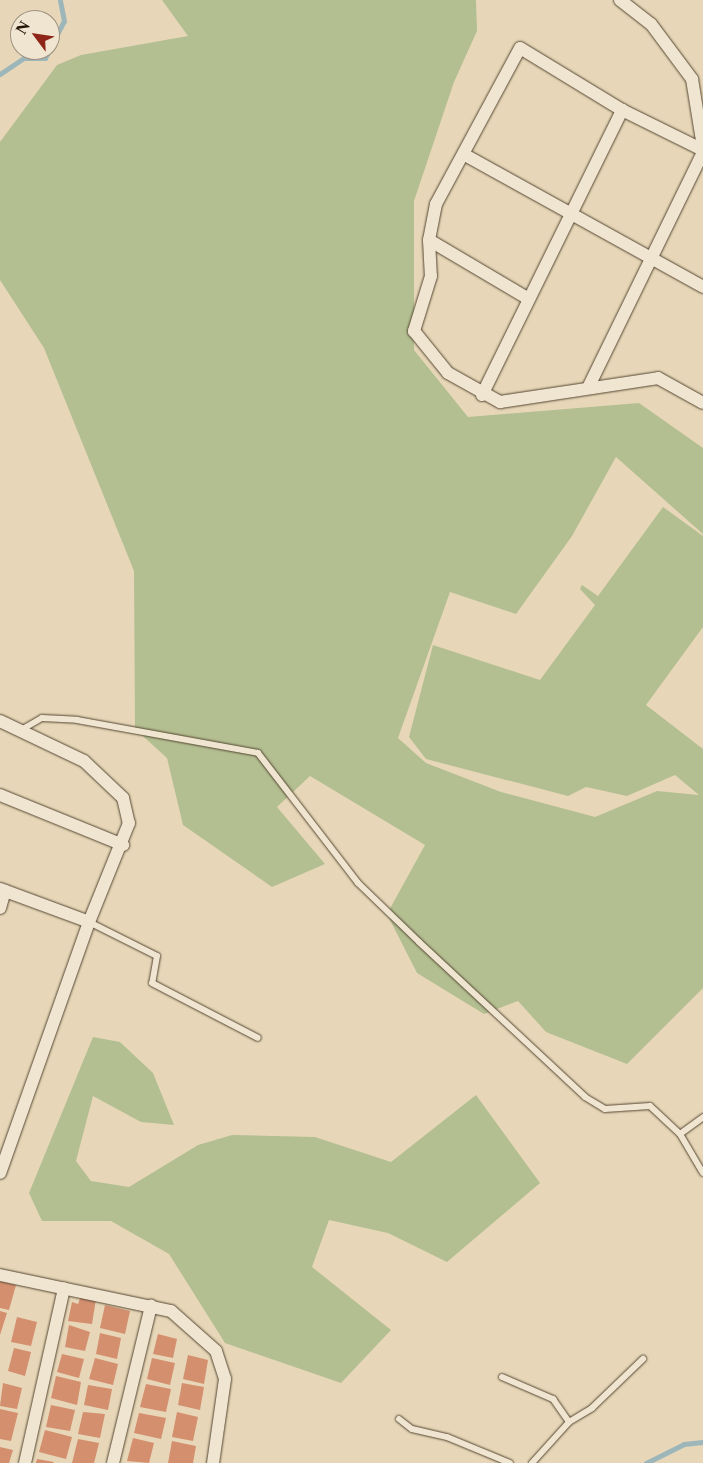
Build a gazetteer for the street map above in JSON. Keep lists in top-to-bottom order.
{
  "north": "top left"
}
